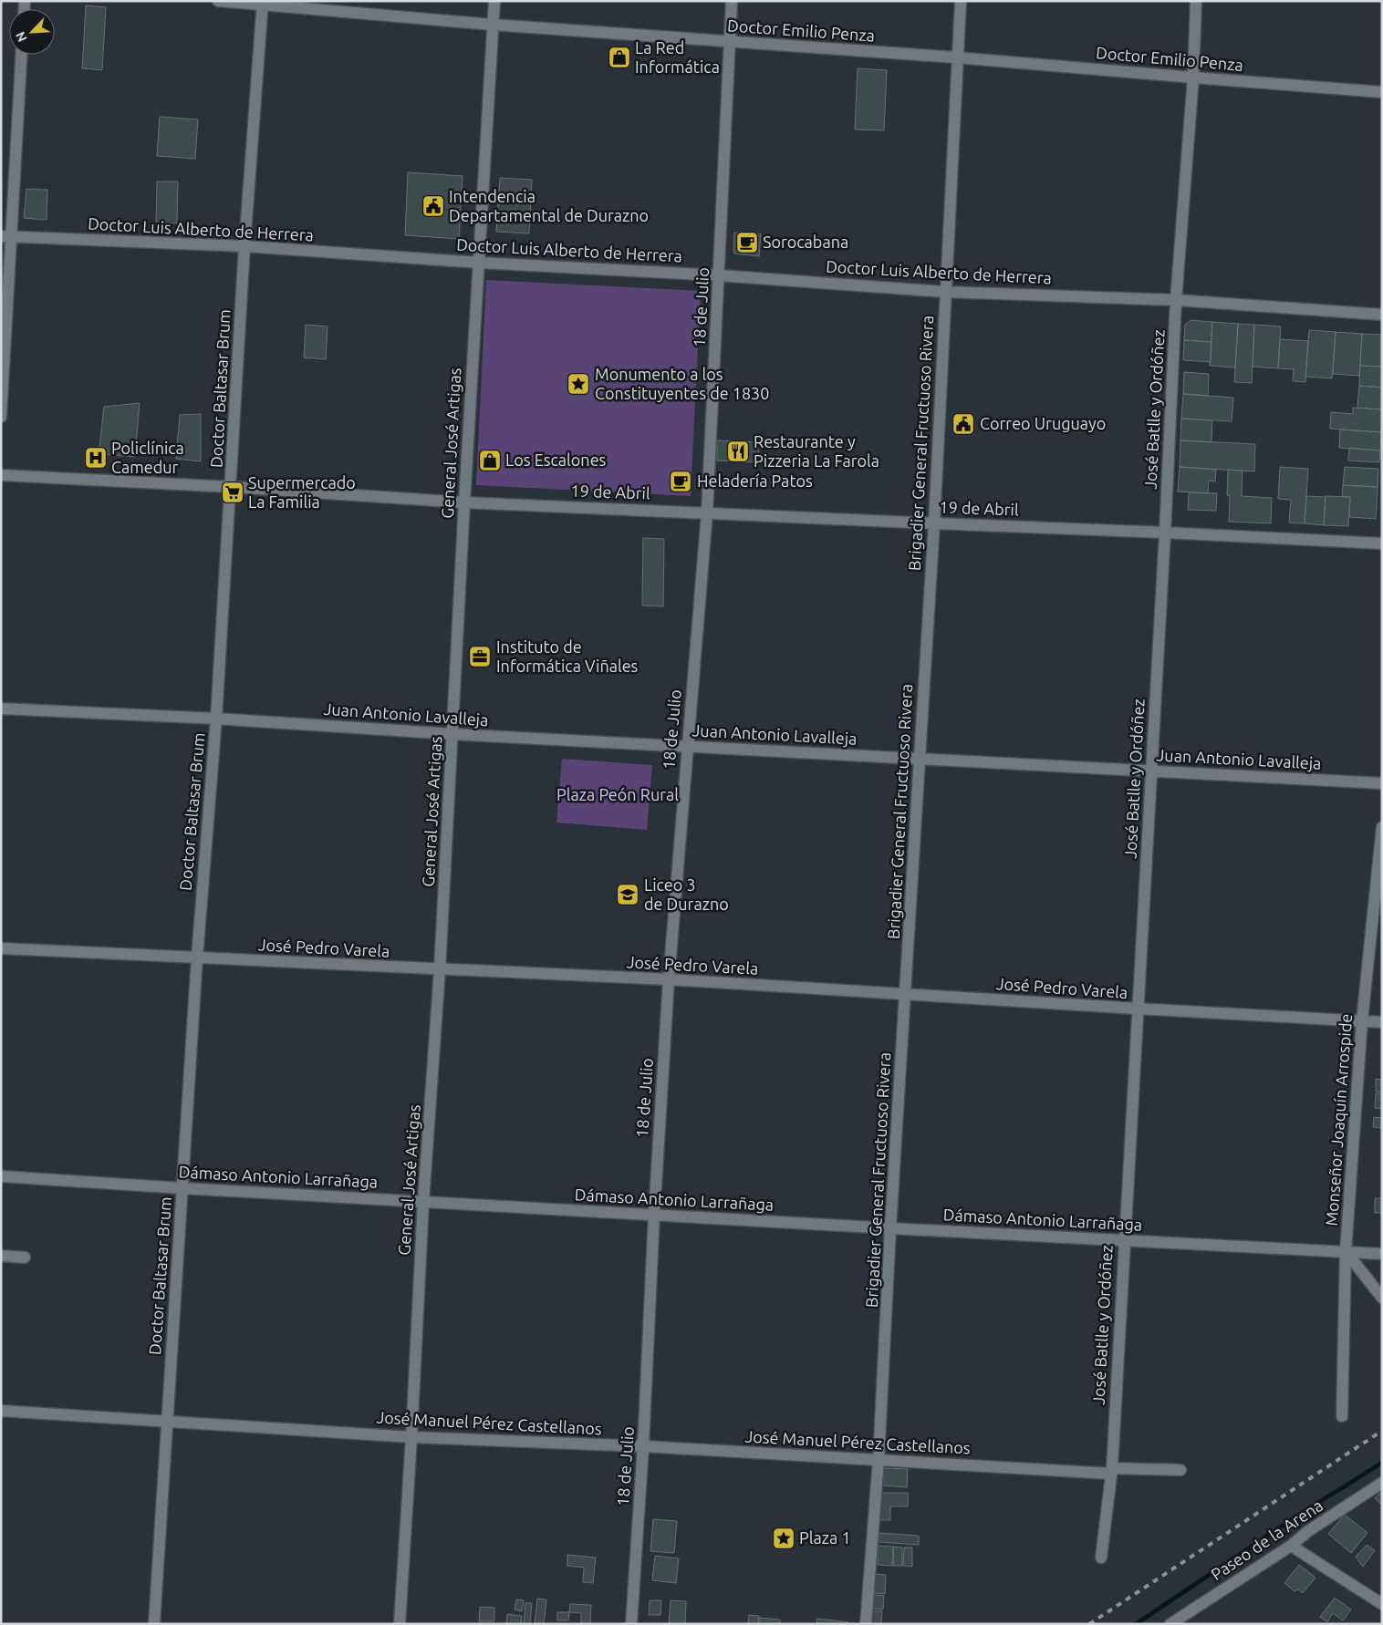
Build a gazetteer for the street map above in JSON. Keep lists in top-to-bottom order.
{
  "streets": {
    "street": [
      "Doctor Emilio Penza",
      "Doctor Luis Alberto de Herrera",
      "18 de Julio",
      "Doctor Baltasar Brum",
      "José Batlle y Ordóñez",
      "General José Artigas",
      "Brigadier General Fructuoso Rivera",
      "19 de Abril",
      "Juan Antonio Lavalleja",
      "José Pedro Varela",
      "Monseñor Joaquín Arrospide",
      "Dámaso Antonio Larrañaga",
      "José Manuel Pérez Castellanos",
      "Paseo de la Arena"
    ]
  },
  "crossings": [
    ["Doctor Emilio Penza", "18 de Julio"],
    ["Doctor Emilio Penza", "Doctor Baltasar Brum"],
    ["Doctor Emilio Penza", "José Batlle y Ordóñez"],
    ["Doctor Emilio Penza", "General José Artigas"],
    ["Doctor Emilio Penza", "Brigadier General Fructuoso Rivera"],
    ["Doctor Luis Alberto de Herrera", "18 de Julio"],
    ["Doctor Luis Alberto de Herrera", "Doctor Baltasar Brum"],
    ["Doctor Luis Alberto de Herrera", "José Batlle y Ordóñez"],
    ["Doctor Luis Alberto de Herrera", "General José Artigas"],
    ["Doctor Luis Alberto de Herrera", "Brigadier General Fructuoso Rivera"],
    ["18 de Julio", "19 de Abril"],
    ["18 de Julio", "Juan Antonio Lavalleja"],
    ["18 de Julio", "José Pedro Varela"],
    ["18 de Julio", "Dámaso Antonio Larrañaga"],
    ["18 de Julio", "José Manuel Pérez Castellanos"],
    ["Doctor Baltasar Brum", "19 de Abril"],
    ["Doctor Baltasar Brum", "Juan Antonio Lavalleja"],
    ["Doctor Baltasar Brum", "José Pedro Varela"],
    ["Doctor Baltasar Brum", "Dámaso Antonio Larrañaga"],
    ["Doctor Baltasar Brum", "José Manuel Pérez Castellanos"],
    ["José Batlle y Ordóñez", "19 de Abril"],
    ["José Batlle y Ordóñez", "Juan Antonio Lavalleja"],
    ["José Batlle y Ordóñez", "José Pedro Varela"],
    ["José Batlle y Ordóñez", "Dámaso Antonio Larrañaga"],
    ["José Batlle y Ordóñez", "José Manuel Pérez Castellanos"],
    ["General José Artigas", "19 de Abril"],
    ["General José Artigas", "Juan Antonio Lavalleja"],
    ["General José Artigas", "José Pedro Varela"],
    ["General José Artigas", "Dámaso Antonio Larrañaga"],
    ["General José Artigas", "José Manuel Pérez Castellanos"],
    ["Brigadier General Fructuoso Rivera", "19 de Abril"],
    ["Brigadier General Fructuoso Rivera", "Juan Antonio Lavalleja"],
    ["Brigadier General Fructuoso Rivera", "José Pedro Varela"],
    ["Brigadier General Fructuoso Rivera", "Dámaso Antonio Larrañaga"],
    ["Brigadier General Fructuoso Rivera", "José Manuel Pérez Castellanos"],
    ["José Pedro Varela", "Monseñor Joaquín Arrospide"],
    ["Monseñor Joaquín Arrospide", "Dámaso Antonio Larrañaga"]
  ],
  "parks": ["Plaza Peón Rural"],
  "places": {
    "shop": ["La Red Informática", "Los Escalones"],
    "public building": ["Intendencia Departamental de Durazno", "Correo Uruguayo"],
    "cafe": ["Sorocabana", "Heladería Patos"],
    "place": ["Monumento a los Constituyentes de 1830", "Plaza 1"],
    "restaurant": ["Restaurante y Pizzeria La Farola"],
    "hospital": ["Policlínica Camedur"],
    "supermarket": ["Supermercado La Familia"],
    "office": ["Instituto de Informática Viñales"],
    "school or university": ["Liceo 3 de Durazno"]
  },
  "north": "bottom left"
}
